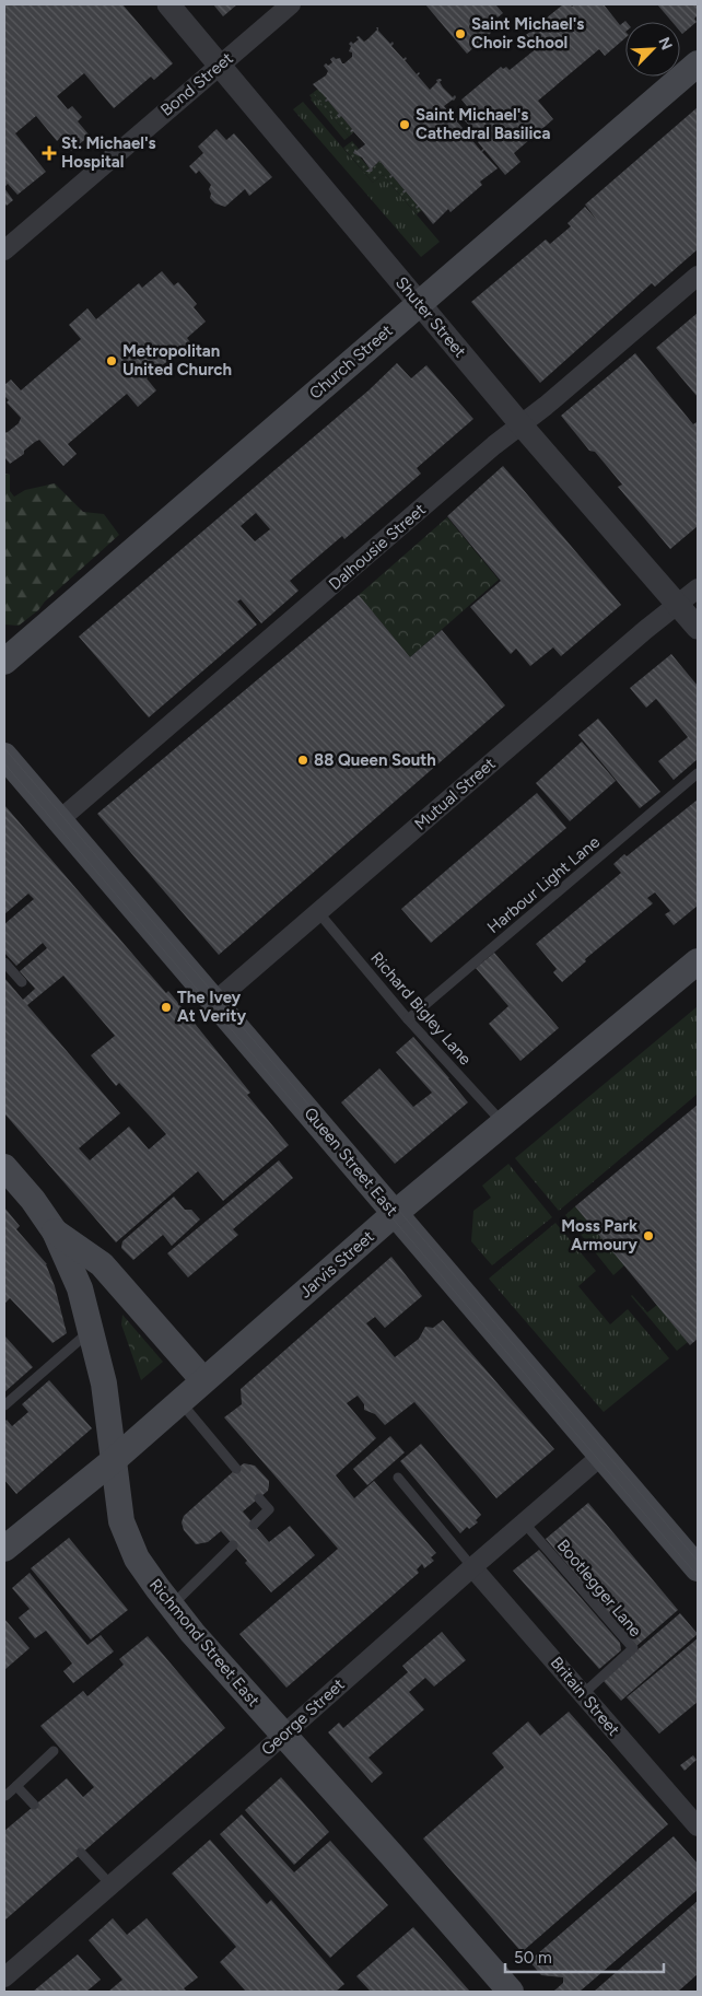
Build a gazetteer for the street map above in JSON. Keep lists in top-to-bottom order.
{
  "streets": {
    "main road": [
      "Church Street",
      "Queen Street East",
      "Jarvis Street",
      "Richmond Street East"
    ],
    "street": [
      "Bond Street",
      "Shuter Street",
      "Dalhousie Street",
      "Mutual Street",
      "Britain Street",
      "George Street"
    ],
    "lane": ["Harbour Light Lane", "Richard Bigley Lane", "Bootlegger Lane"]
  },
  "crossings": [
    ["Bond Street", "Shuter Street"],
    ["Shuter Street", "Church Street"],
    ["Shuter Street", "Dalhousie Street"],
    ["Shuter Street", "Mutual Street"],
    ["Dalhousie Street", "Queen Street East"],
    ["Mutual Street", "Richard Bigley Lane"],
    ["Mutual Street", "Queen Street East"],
    ["Harbour Light Lane", "Richard Bigley Lane"],
    ["Richard Bigley Lane", "Jarvis Street"],
    ["Queen Street East", "Jarvis Street"],
    ["Queen Street East", "George Street"],
    ["Jarvis Street", "Richmond Street East"],
    ["Bootlegger Lane", "Britain Street"],
    ["Bootlegger Lane", "George Street"],
    ["Richmond Street East", "George Street"],
    ["Britain Street", "George Street"]
  ],
  "places": {
    "other": [
      "Saint Michael's Choir School",
      "Saint Michael's Cathedral Basilica",
      "Metropolitan United Church",
      "88 Queen South",
      "The Ivey At Verity",
      "Moss Park Armoury"
    ],
    "health": ["St. Michael's Hospital"]
  },
  "scale_bar": "50 m",
  "north": "top right"
}
